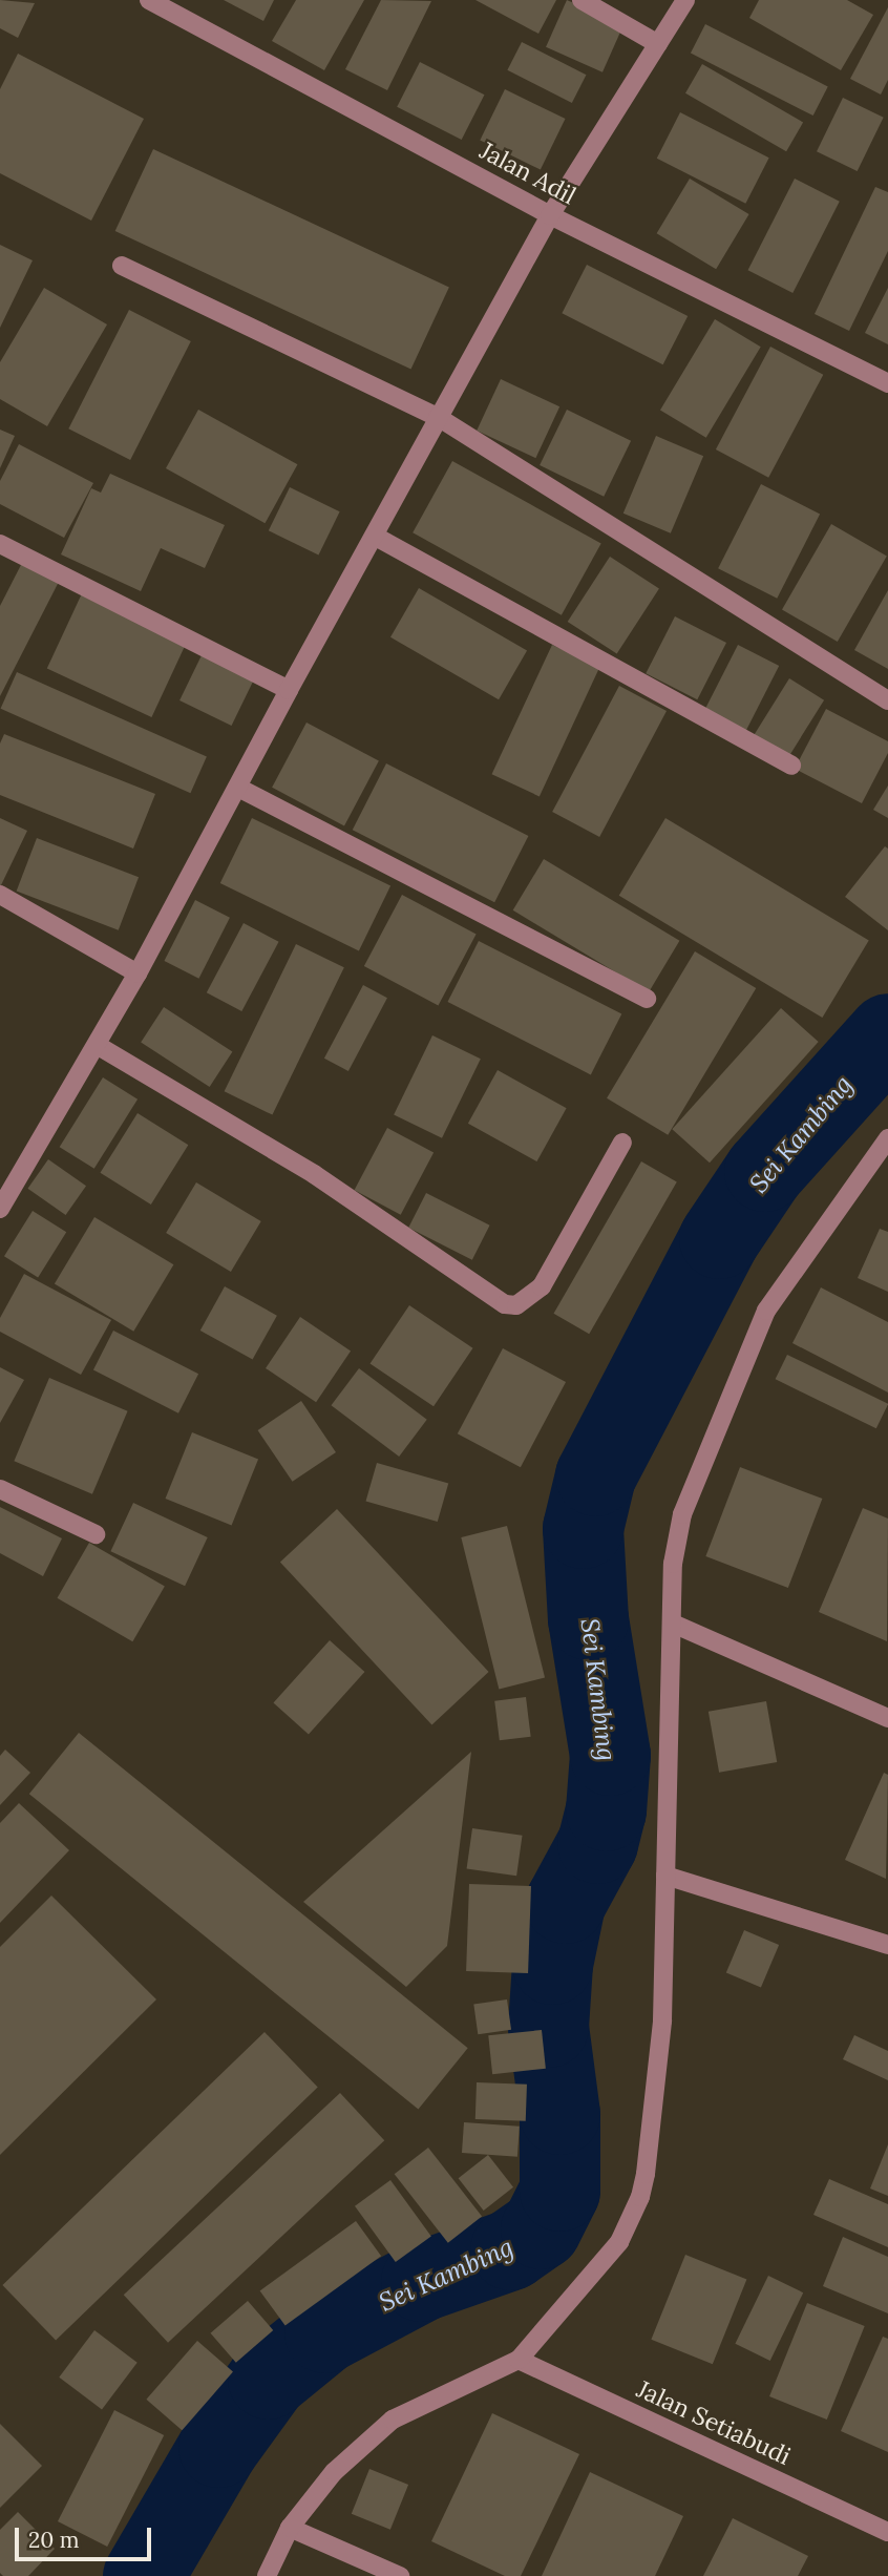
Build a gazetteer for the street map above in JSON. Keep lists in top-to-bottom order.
{
  "streets": {
    "street": ["Jalan Adil", "Jalan Setiabudi"]
  },
  "water": ["Sei Kambing"],
  "scale_bar": "20 m"
}
